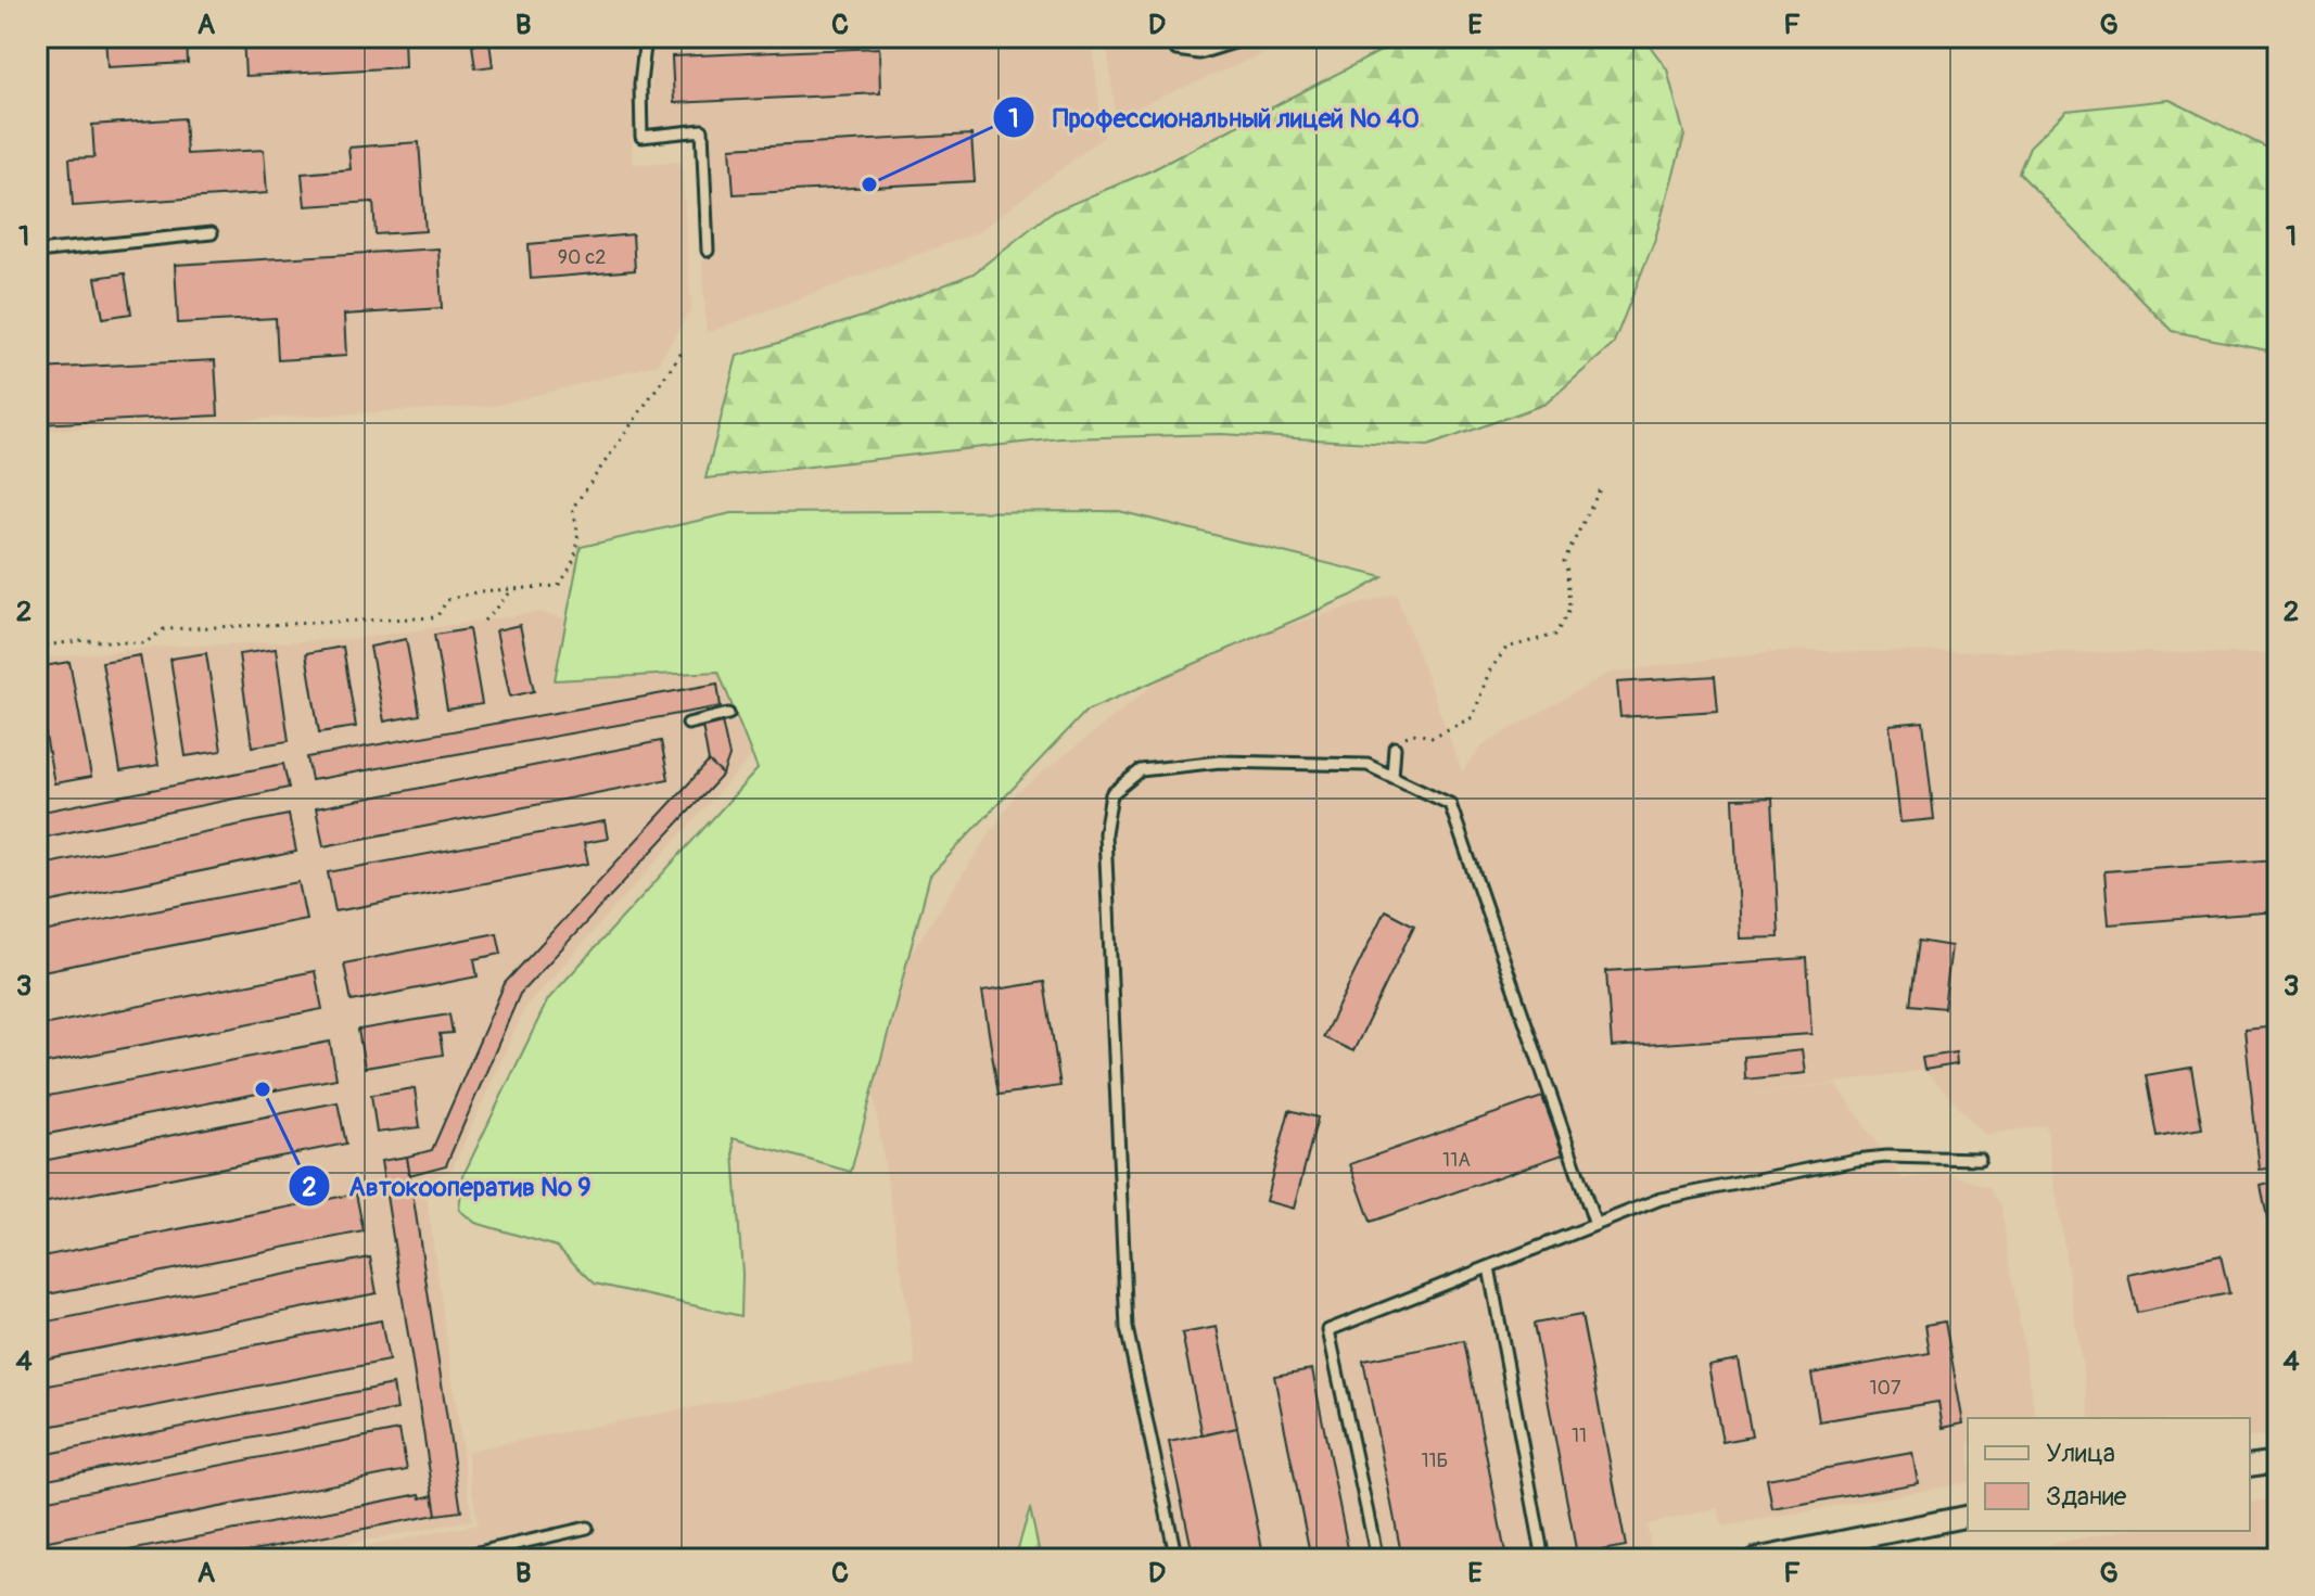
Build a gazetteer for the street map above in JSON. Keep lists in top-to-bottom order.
{
  "places": ["Профессиональный лицей № 40", "Автокооператив № 9"],
  "house_numbers": [
    "90 с2",
    "11А",
    "107",
    "11",
    "11Б"
  ],
  "legend": ["Улица", "Здание"],
  "grid": {
    "columns": [
      "A",
      "B",
      "C",
      "D",
      "E",
      "F",
      "G"
    ],
    "rows": [
      "1",
      "2",
      "3",
      "4"
    ]
  }
}
